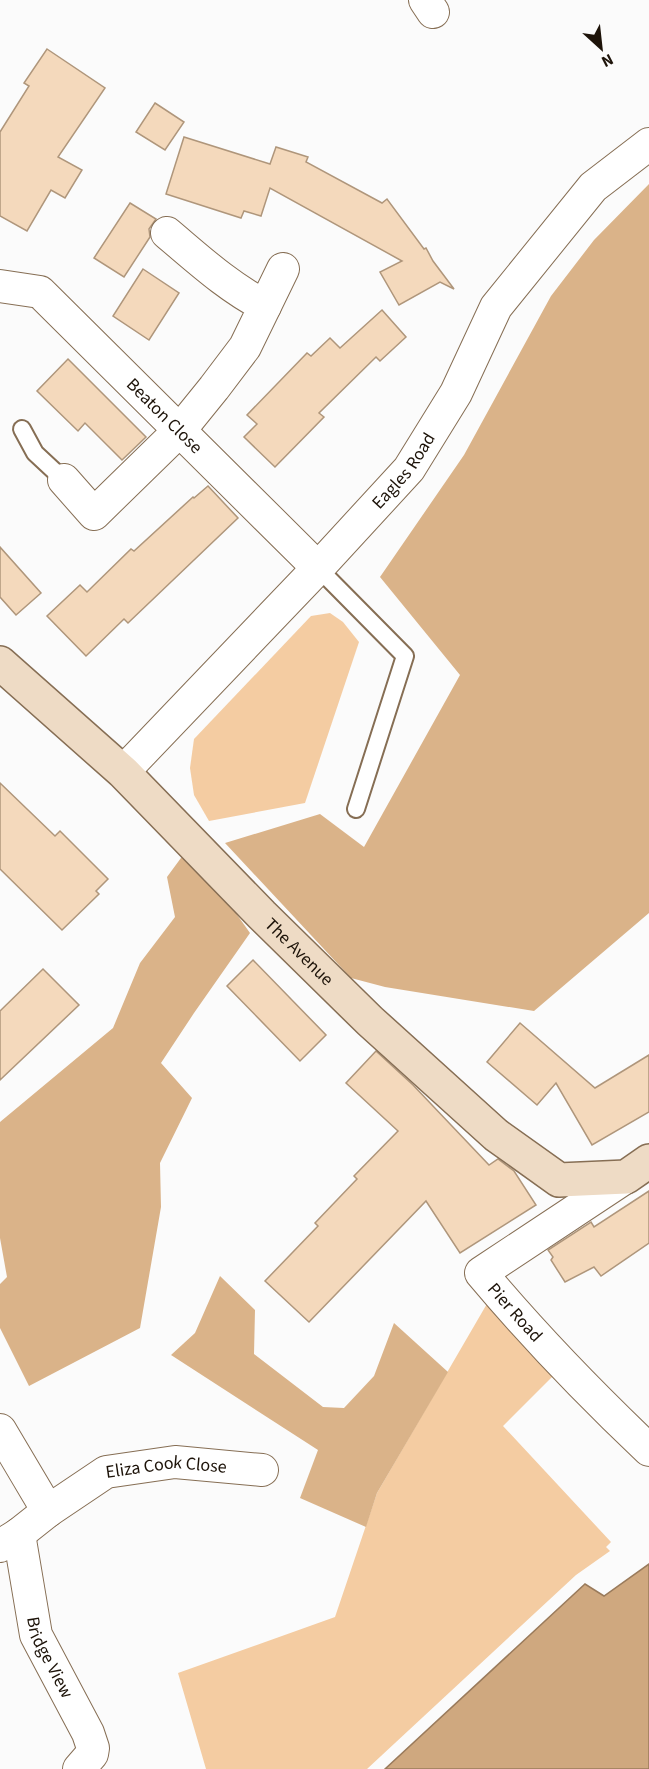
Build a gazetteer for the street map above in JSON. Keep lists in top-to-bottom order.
{
  "streets": {
    "main road": ["The Avenue"],
    "street": [
      "Beaton Close",
      "Eagles Road",
      "Pier Road",
      "Eliza Cook Close",
      "Bridge View"
    ]
  },
  "crossings": [
    ["Beaton Close", "Eagles Road"],
    ["Eagles Road", "The Avenue"],
    ["The Avenue", "Pier Road"],
    ["Eliza Cook Close", "Bridge View"]
  ],
  "north": "bottom right"
}
